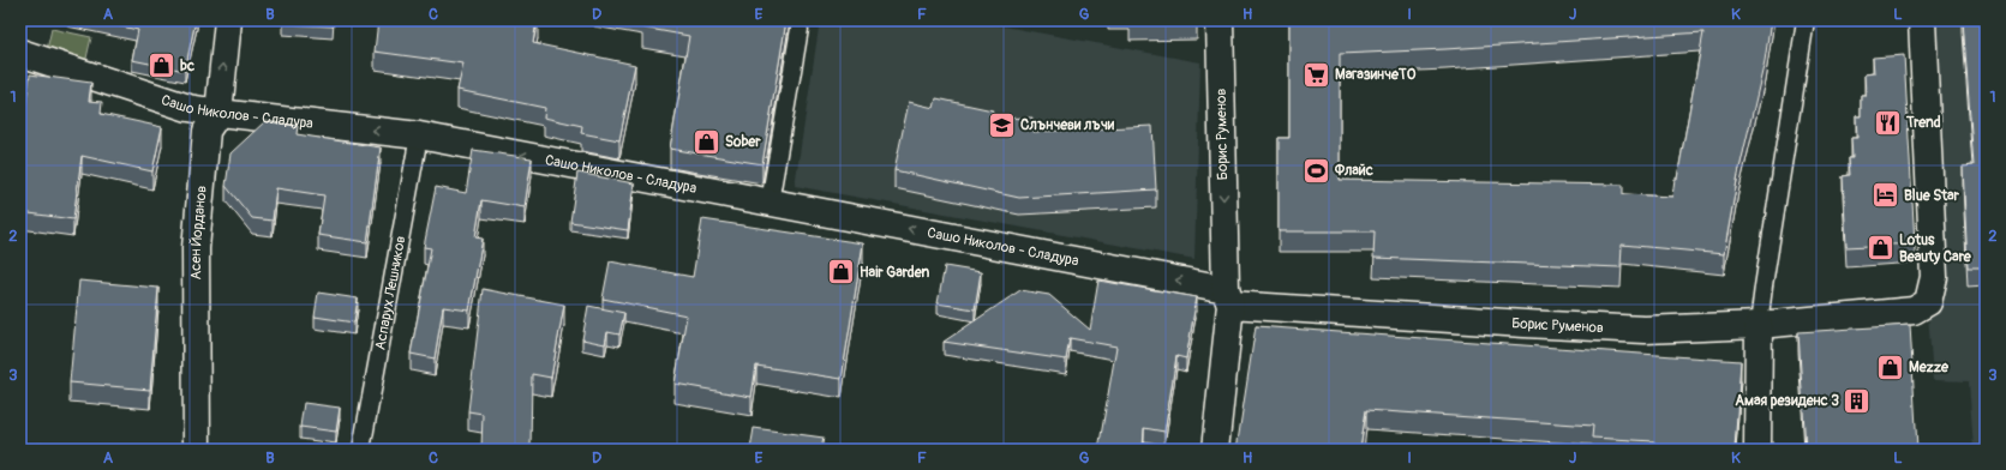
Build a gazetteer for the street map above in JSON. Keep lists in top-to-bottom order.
{
  "streets": {
    "street": ["Сашо Николов - Сладура", "Борис Руменов", "Асен Йорданов"],
    "lane": ["Аспарух Лешников"]
  },
  "crossings": [
    ["Сашо Николов - Сладура", "Борис Руменов"],
    ["Сашо Николов - Сладура", "Асен Йорданов"],
    ["Сашо Николов - Сладура", "Аспарух Лешников"]
  ],
  "one_way": ["Сашо Николов - Сладура"],
  "places": {
    "shop": [
      "bc",
      "Sober",
      "Lotus Beauty Care",
      "Hair Garden",
      "Mezze"
    ],
    "supermarket": ["МагазинчеТО"],
    "restaurant": ["Trend"],
    "school or university": ["Слънчеви лъчи"],
    "sports": ["Флайс"],
    "hotel": ["Blue Star"],
    "building": ["Амая резиденс 3"]
  },
  "grid": {
    "columns": [
      "A",
      "B",
      "C",
      "D",
      "E",
      "F",
      "G",
      "H",
      "I",
      "J",
      "K",
      "L"
    ],
    "rows": ["1", "2", "3"]
  }
}
